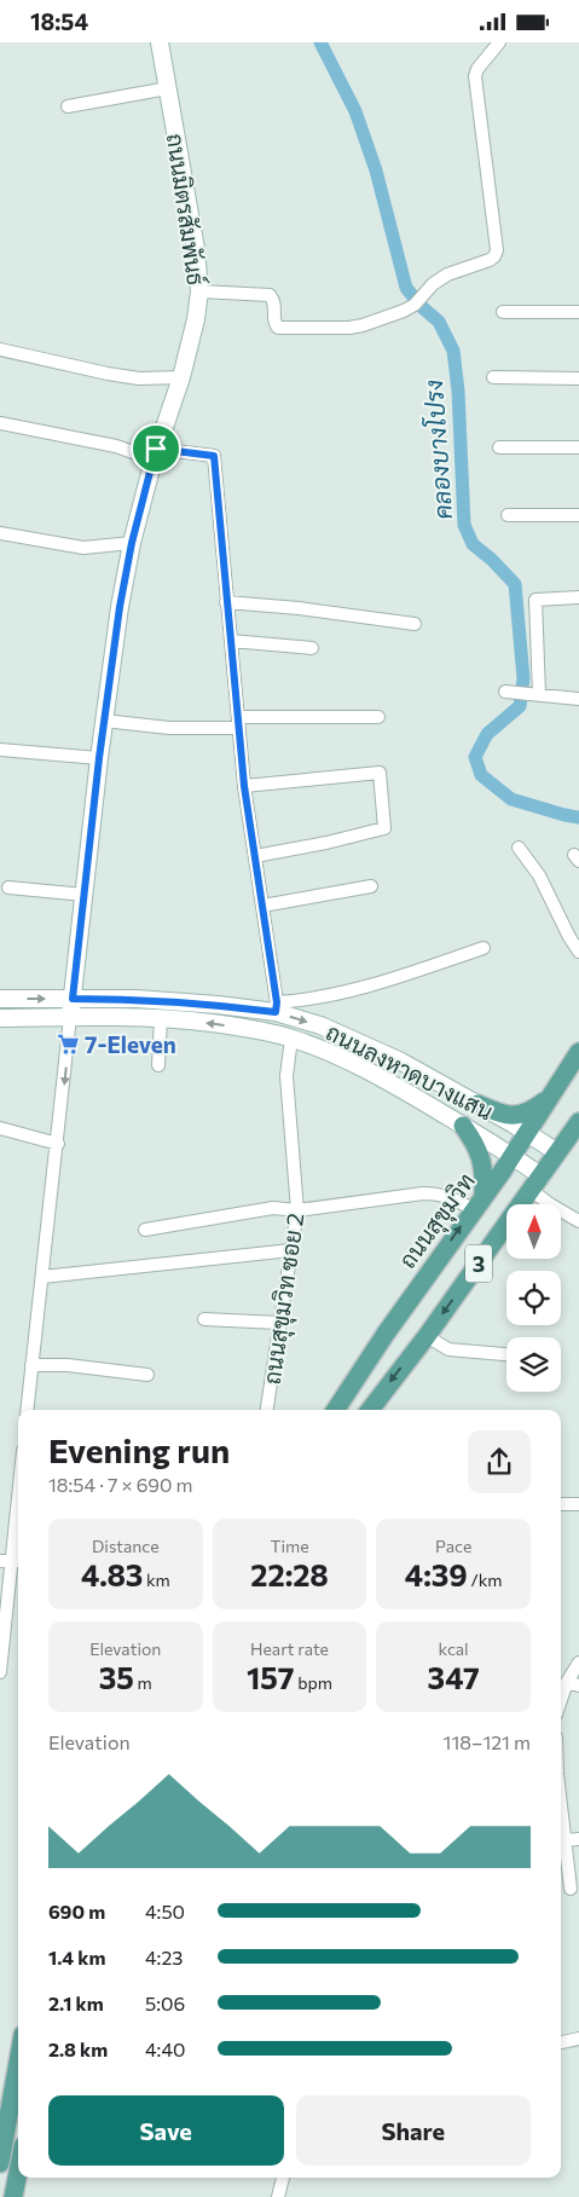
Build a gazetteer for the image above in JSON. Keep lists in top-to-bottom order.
{
  "streets": {
    "main road": [
      "ถนนมิตรสัมพันธ์",
      "ถนนลงหาดบางแสน",
      "ถนนสุขุมวิท",
      "3"
    ],
    "street": ["ถนนสุขุมวิท ซอย 2"]
  },
  "crossings": [
    ["ถนนมิตรสัมพันธ์", "ถนนลงหาดบางแสน"],
    ["ถนนลงหาดบางแสน", "ถนนสุขุมวิท"],
    ["ถนนลงหาดบางแสน", "3"],
    ["ถนนลงหาดบางแสน", "ถนนสุขุมวิท ซอย 2"]
  ],
  "water": ["คลองบางโปรง"],
  "places": {
    "supermarket": ["7-Eleven"]
  },
  "north": "top",
  "page": {
    "status": "18:54",
    "heading": ["Evening run", "18:54 · 7 × 690 m"],
    "stats": [
      ["Distance", "4.83 km"],
      ["Time", "22:28"],
      ["Pace", "4:39 /km"],
      ["Elevation", "35 m"],
      ["Heart rate", "157 bpm"],
      ["kcal", "347"]
    ],
    "chart": ["Elevation", "118–121 m"],
    "list": [
      {
        "name": "690 m",
        "note": "4:50"
      },
      {
        "name": "1.4 km",
        "note": "4:23"
      },
      {
        "name": "2.1 km",
        "note": "5:06"
      },
      {
        "name": "2.8 km",
        "note": "4:40"
      }
    ],
    "buttons": ["Save", "Share"]
  }
}
